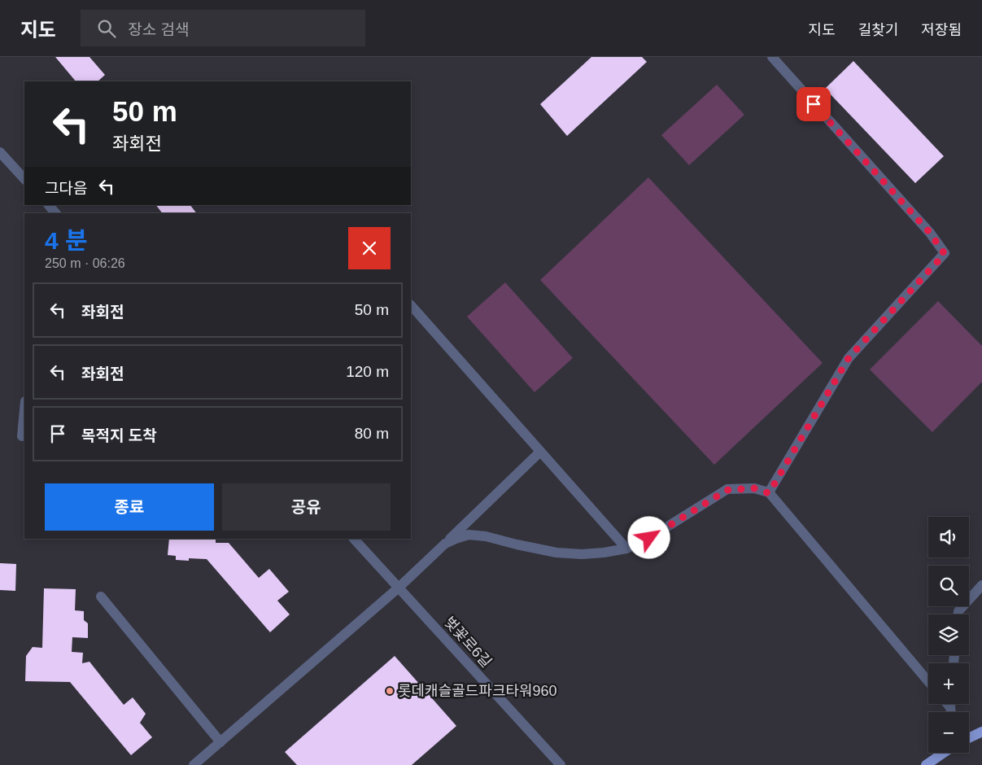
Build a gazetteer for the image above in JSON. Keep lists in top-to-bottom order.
{
  "streets": {
    "street": ["벚꽃로6길"]
  },
  "places": ["롯데캐슬골드파크타워960"],
  "page": {
    "header": "지도",
    "search": "장소 검색",
    "nav": ["지도", "길찾기", "저장됨"],
    "turn": ["50 m", "좌회전"],
    "then": "그다음",
    "heading": ["4 분", "250 m · 06:26"],
    "list": [
      {
        "name": "좌회전",
        "value": "50 m"
      },
      {
        "name": "좌회전",
        "value": "120 m"
      },
      {
        "name": "목적지 도착",
        "value": "80 m"
      }
    ],
    "buttons": ["종료", "공유"],
    "map_buttons": ["+", "−"]
  }
}
